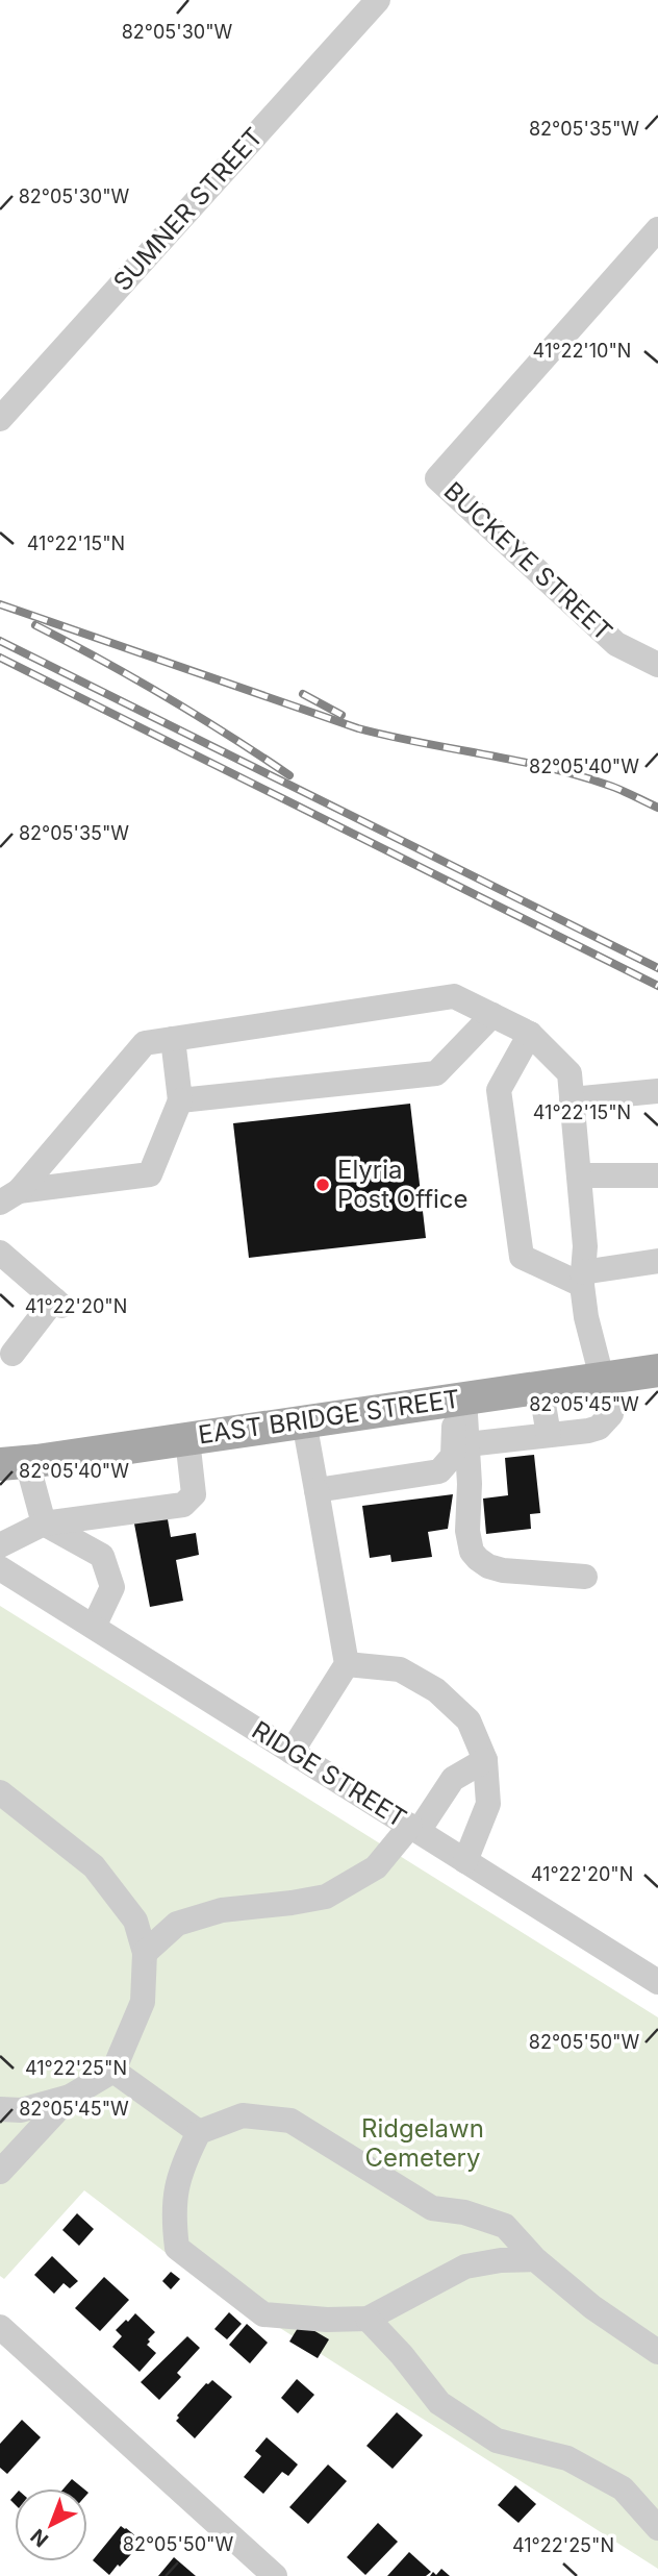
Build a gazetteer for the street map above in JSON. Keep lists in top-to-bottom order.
{
  "streets": {
    "main road": ["EAST BRIDGE STREET"],
    "street": ["SUMNER STREET", "BUCKEYE STREET", "RIDGE STREET"]
  },
  "parks": ["Ridgelawn Cemetery"],
  "places": ["Elyria Post Office"],
  "north": "bottom left",
  "coordinates": [
    "82°05'30\"W",
    "82°05'35\"W",
    "41°22'10\"N",
    "41°22'15\"N",
    "82°05'40\"W",
    "41°22'20\"N",
    "82°05'45\"W",
    "82°05'50\"W",
    "41°22'25\"N"
  ]
}
